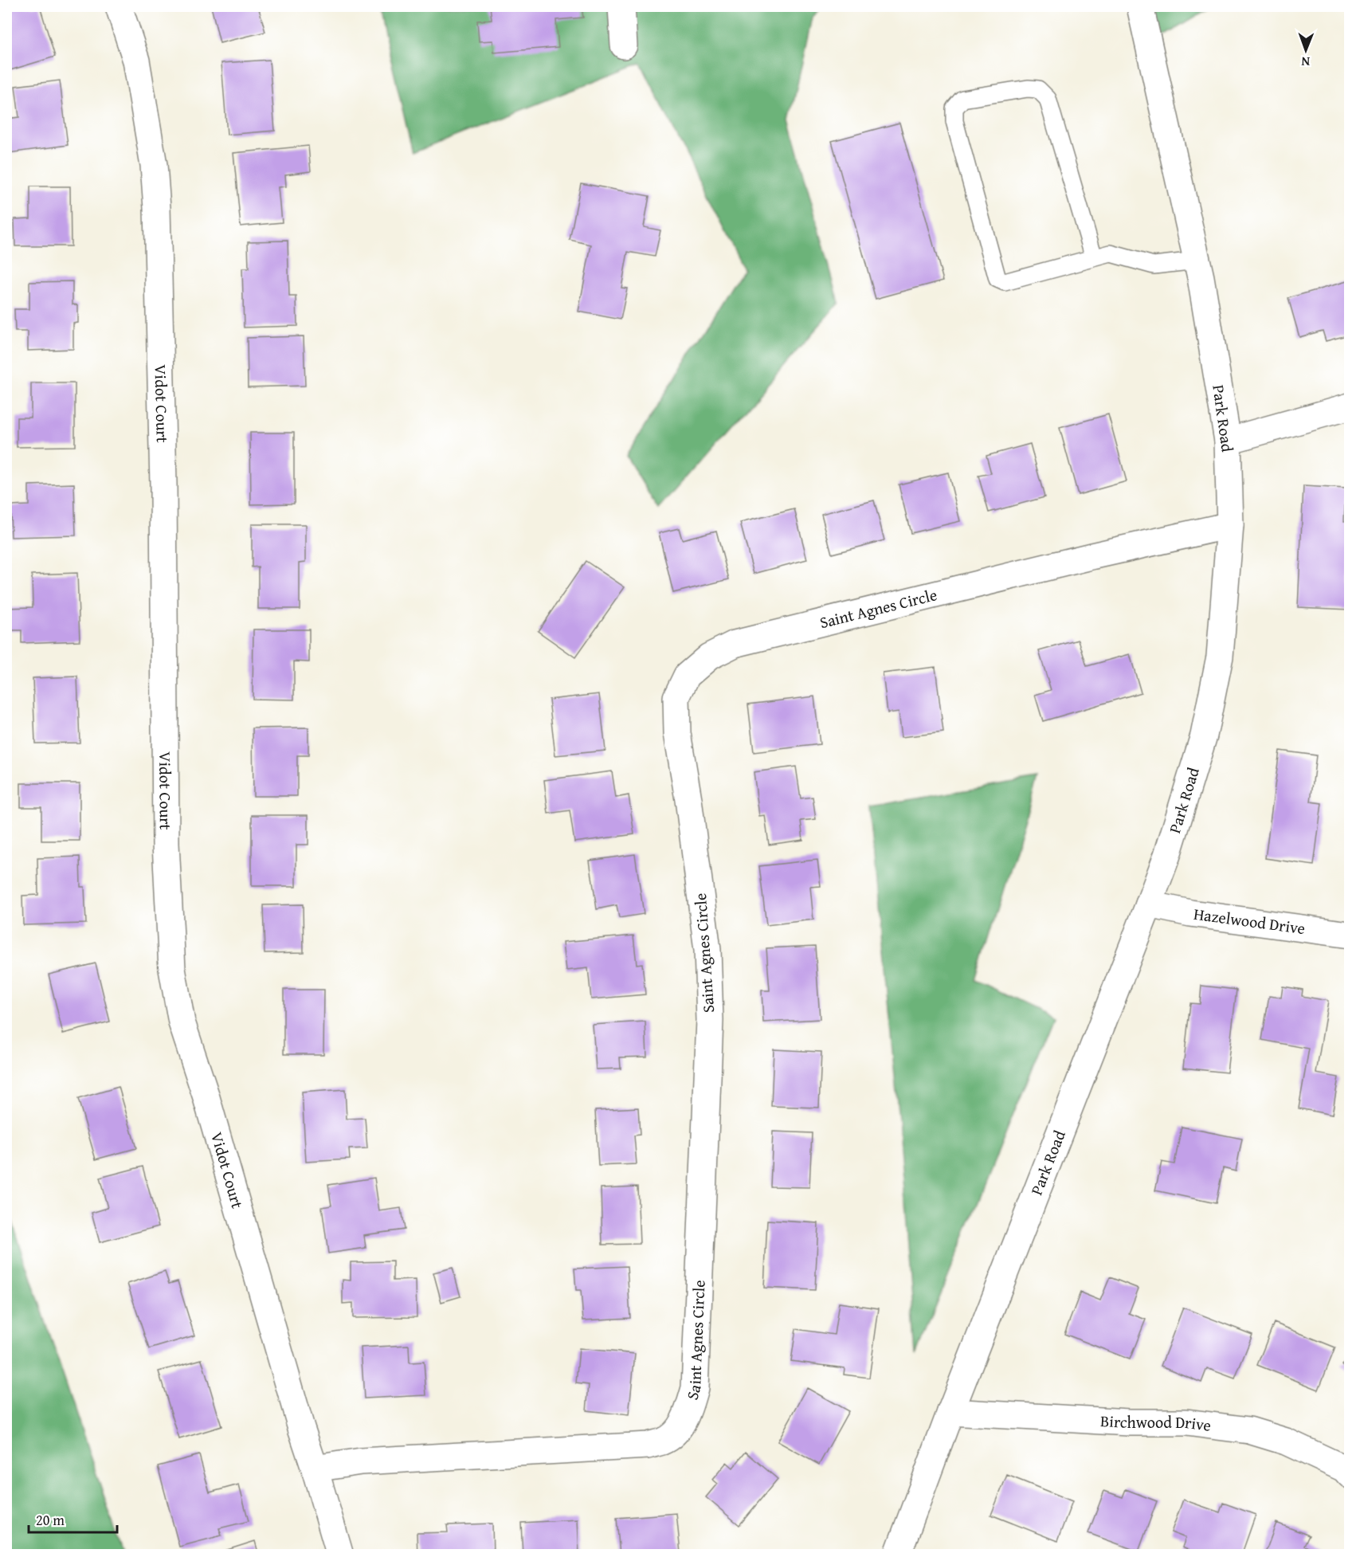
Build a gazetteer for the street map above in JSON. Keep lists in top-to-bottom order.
{
  "streets": {
    "street": [
      "Vidot Court",
      "Park Road",
      "Saint Agnes Circle",
      "Hazelwood Drive",
      "Birchwood Drive"
    ]
  },
  "crossings": [
    ["Vidot Court", "Saint Agnes Circle"],
    ["Park Road", "Saint Agnes Circle"],
    ["Park Road", "Hazelwood Drive"],
    ["Park Road", "Birchwood Drive"]
  ],
  "scale_bar": "20 m",
  "north": "bottom"
}
